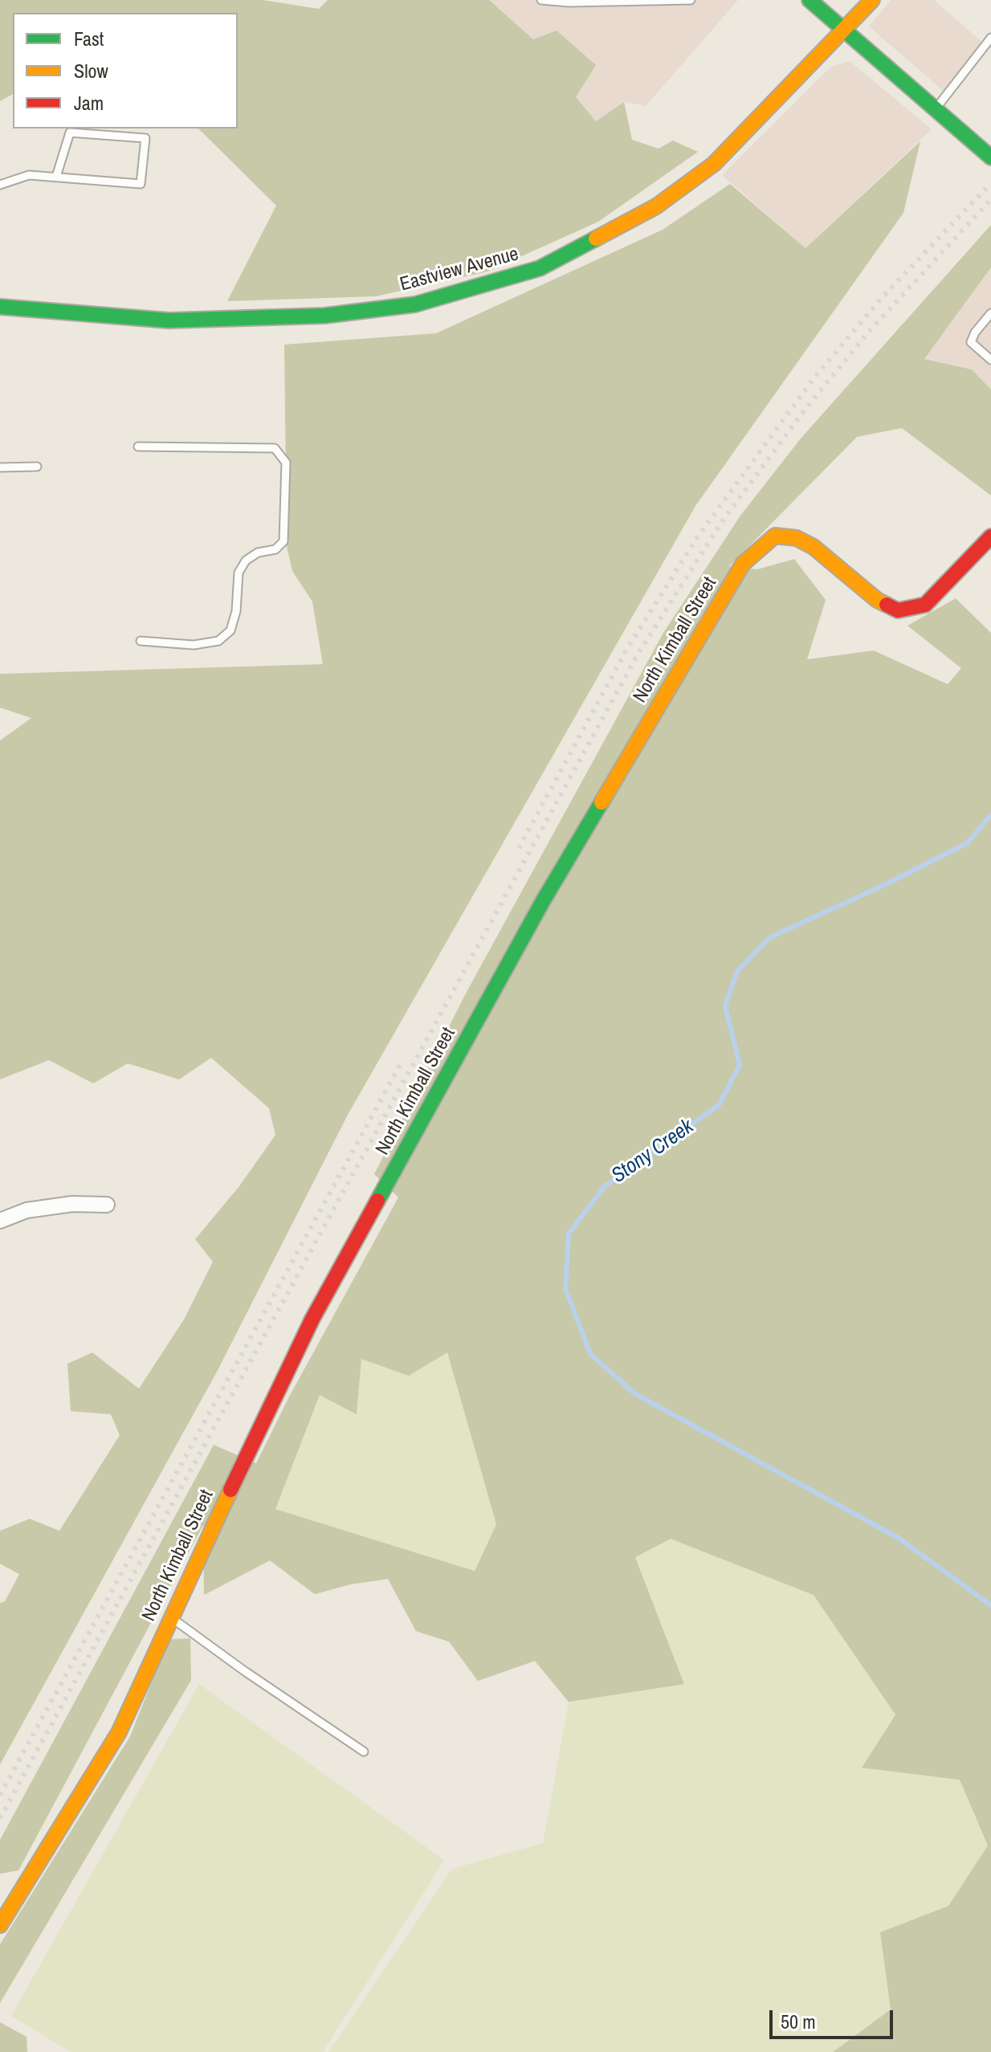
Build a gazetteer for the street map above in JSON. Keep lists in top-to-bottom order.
{
  "streets": {
    "street": ["Eastview Avenue", "North Kimball Street"]
  },
  "water": ["Stony Creek"],
  "legend": ["Fast", "Slow", "Jam"],
  "scale_bar": "50 m"
}
